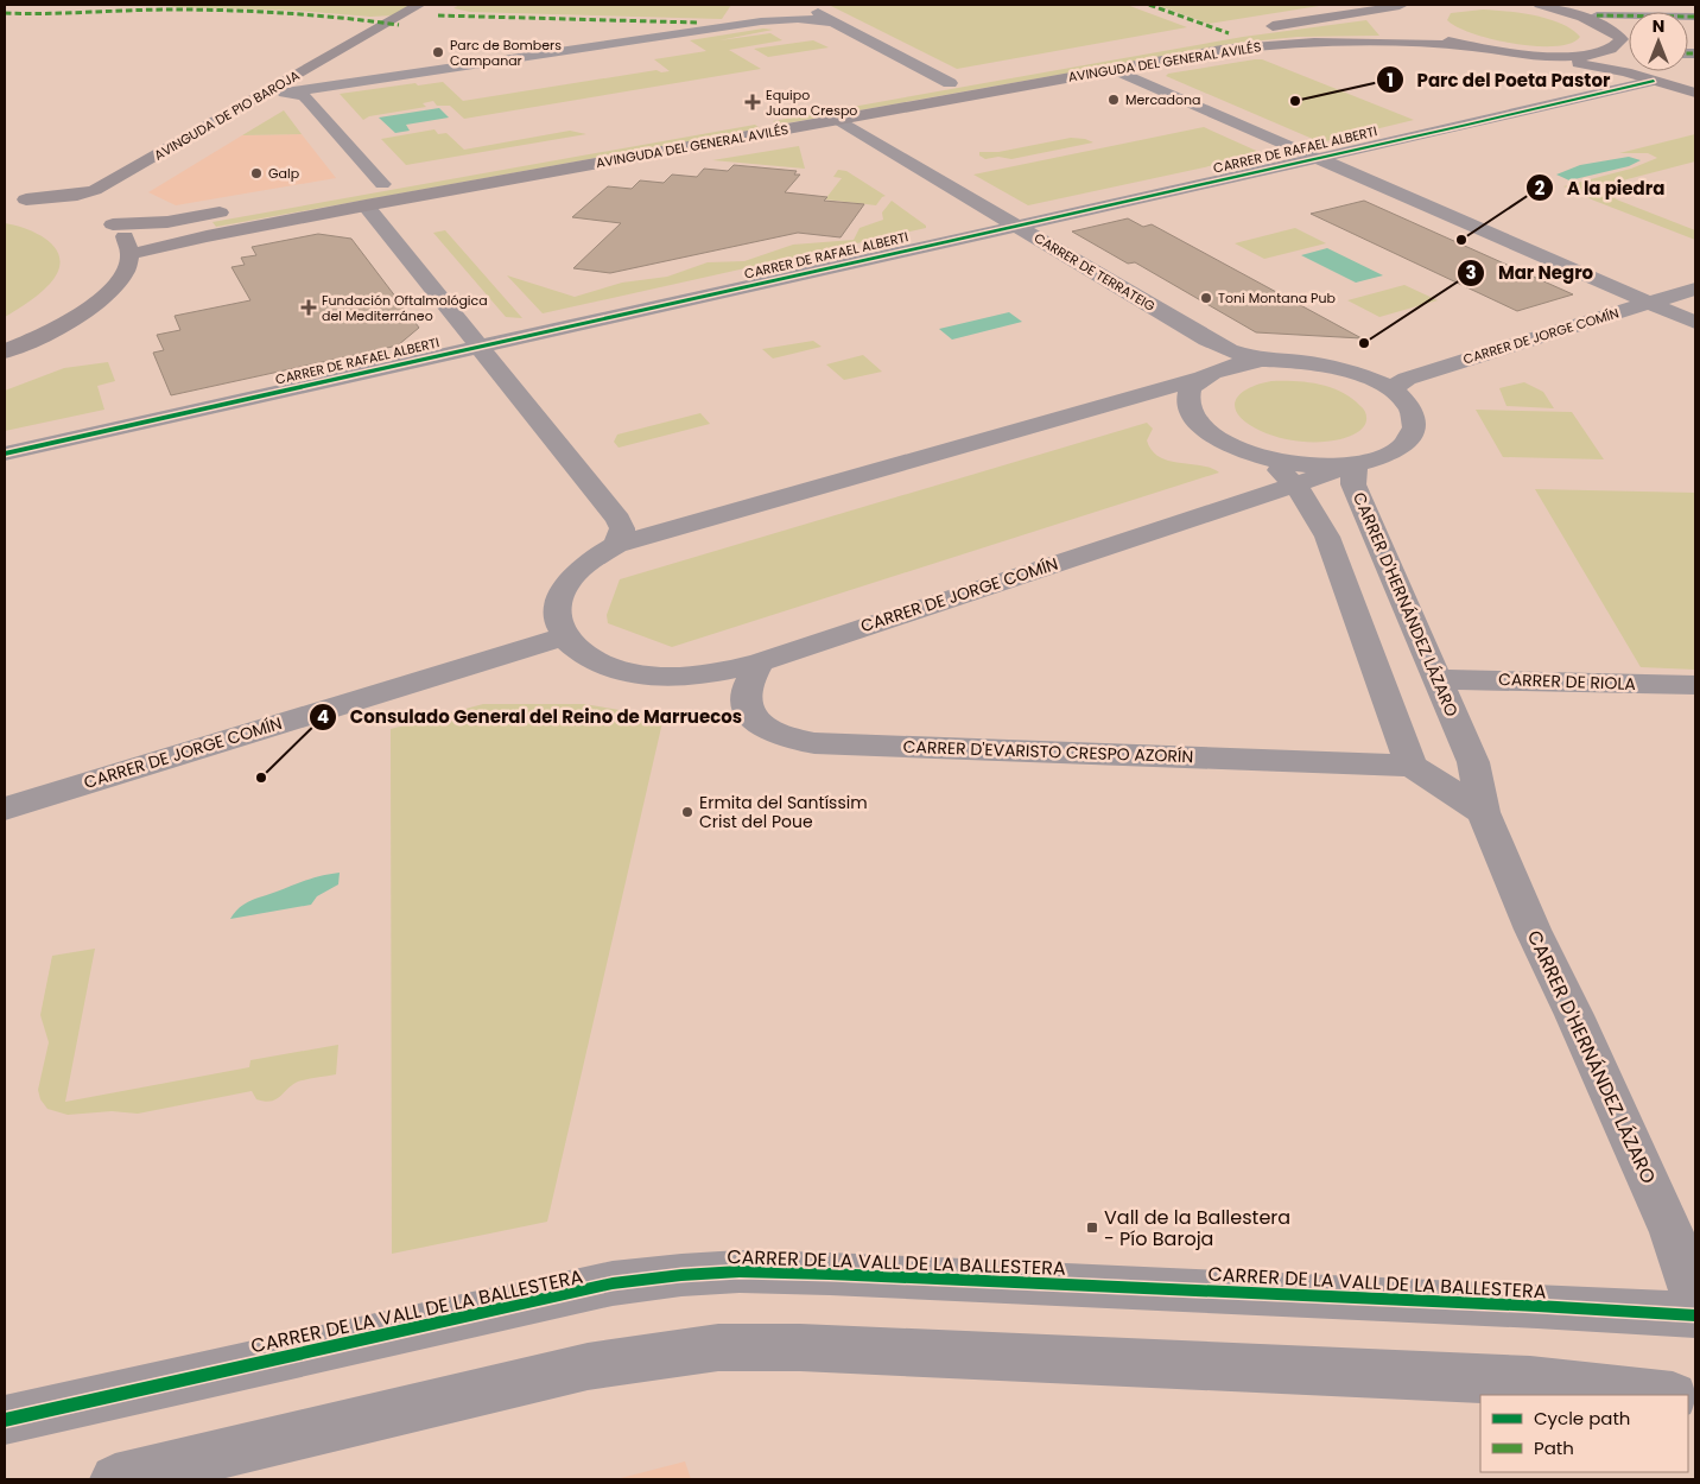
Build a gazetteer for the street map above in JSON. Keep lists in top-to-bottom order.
{
  "streets": {
    "main road": ["AVINGUDA DEL GENERAL AVILÉS", "AVINGUDA DE PIO BAROJA"],
    "street": [
      "CARRER DE RAFAEL ALBERTI",
      "CARRER DE TERRATEIG",
      "CARRER DE JORGE COMÍN",
      "CARRER D'HERNÁNDEZ LÁZARO",
      "CARRER DE RIOLA",
      "CARRER D'EVARISTO CRESPO AZORÍN",
      "CARRER DE LA VALL DE LA BALLESTERA"
    ]
  },
  "crossings": [
    ["AVINGUDA DEL GENERAL AVILÉS", "CARRER DE TERRATEIG"],
    ["CARRER DE RAFAEL ALBERTI", "CARRER DE TERRATEIG"],
    ["CARRER DE JORGE COMÍN", "CARRER D'HERNÁNDEZ LÁZARO"],
    ["CARRER DE JORGE COMÍN", "CARRER D'EVARISTO CRESPO AZORÍN"],
    ["CARRER D'HERNÁNDEZ LÁZARO", "CARRER DE RIOLA"]
  ],
  "places": {
    "other": [
      "Parc de Bombers Campanar",
      "Mercadona",
      "Parc del Poeta Pastor",
      "Galp",
      "A la piedra",
      "Toni Montana Pub",
      "Mar Negro",
      "Consulado General del Reino de Marruecos",
      "Ermita del Santíssim Crist del Poue"
    ],
    "health": ["Equipo Juana Crespo", "Fundación Oftalmológica del Mediterráneo"],
    "transit": ["Vall de la Ballestera - Pío Baroja"]
  },
  "legend": ["Cycle path", "Path"],
  "north": "top"
}
